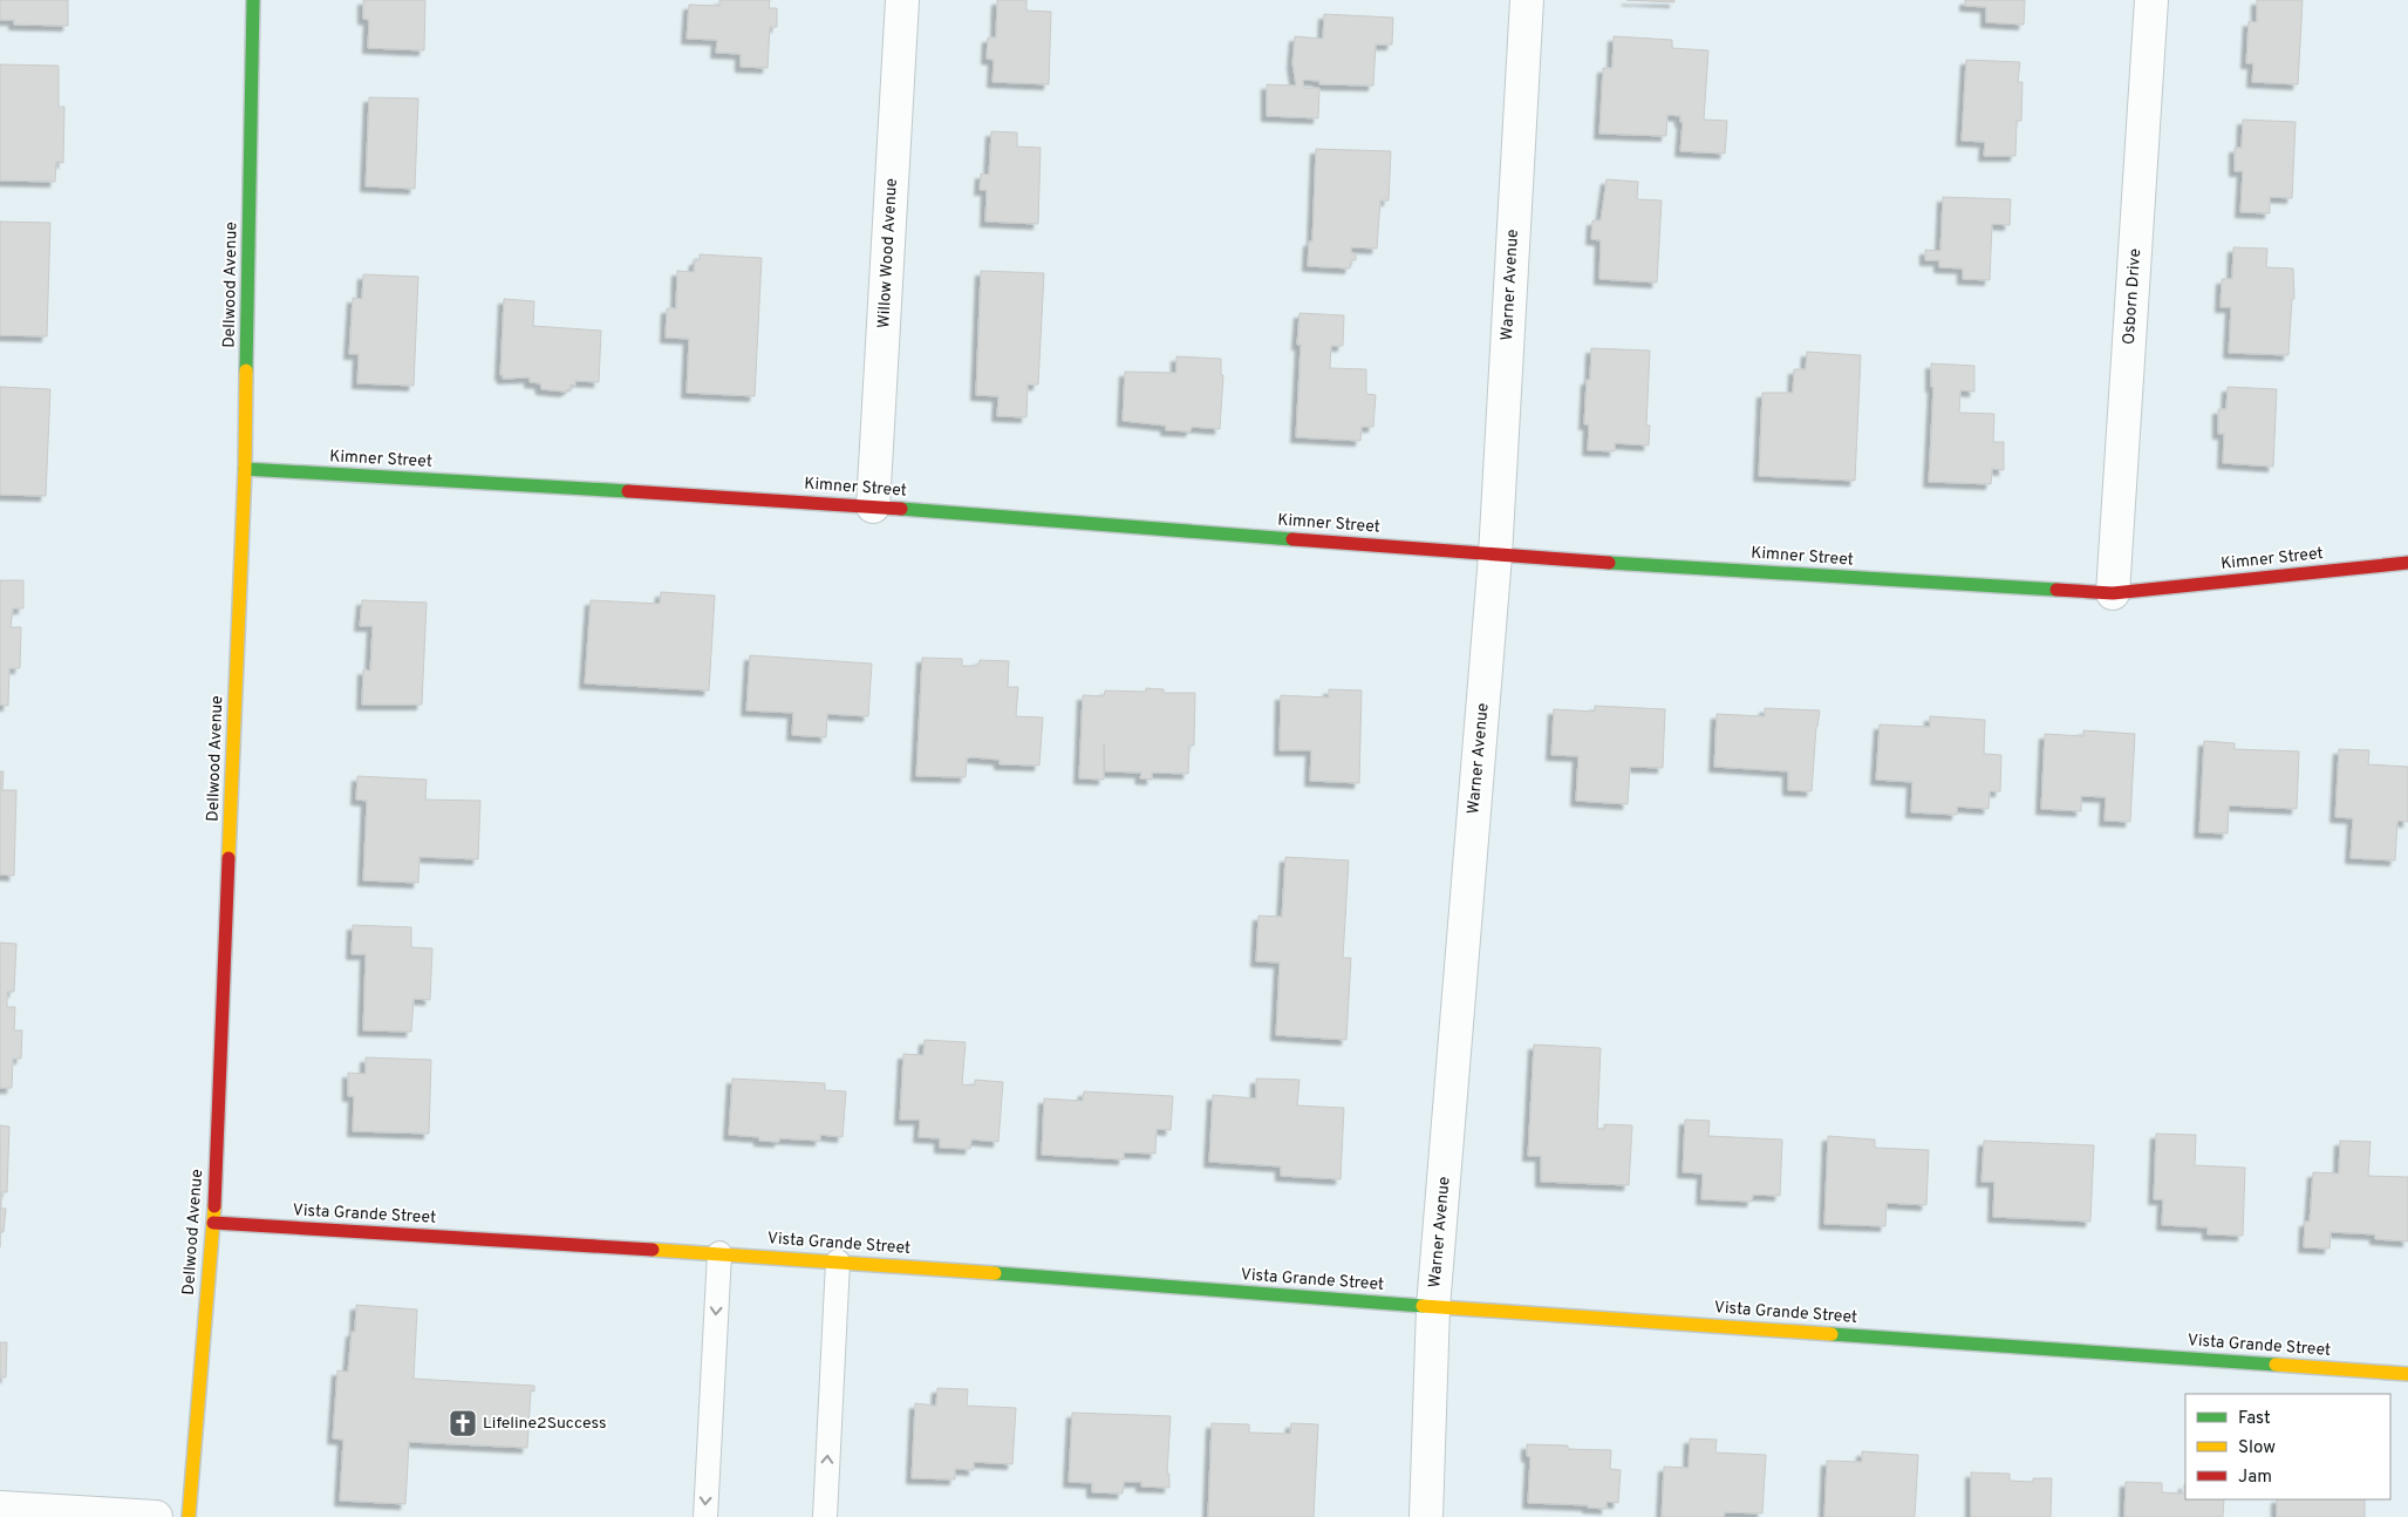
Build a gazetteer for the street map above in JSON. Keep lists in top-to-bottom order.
{
  "streets": {
    "street": [
      "Willow Wood Avenue",
      "Dellwood Avenue",
      "Warner Avenue",
      "Osborn Drive",
      "Kimner Street",
      "Vista Grande Street"
    ]
  },
  "crossings": [
    ["Willow Wood Avenue", "Kimner Street"],
    ["Dellwood Avenue", "Kimner Street"],
    ["Dellwood Avenue", "Vista Grande Street"],
    ["Warner Avenue", "Kimner Street"],
    ["Warner Avenue", "Vista Grande Street"],
    ["Osborn Drive", "Kimner Street"]
  ],
  "places": {
    "church": ["Lifeline2Success"]
  },
  "legend": ["Fast", "Slow", "Jam"]
}
